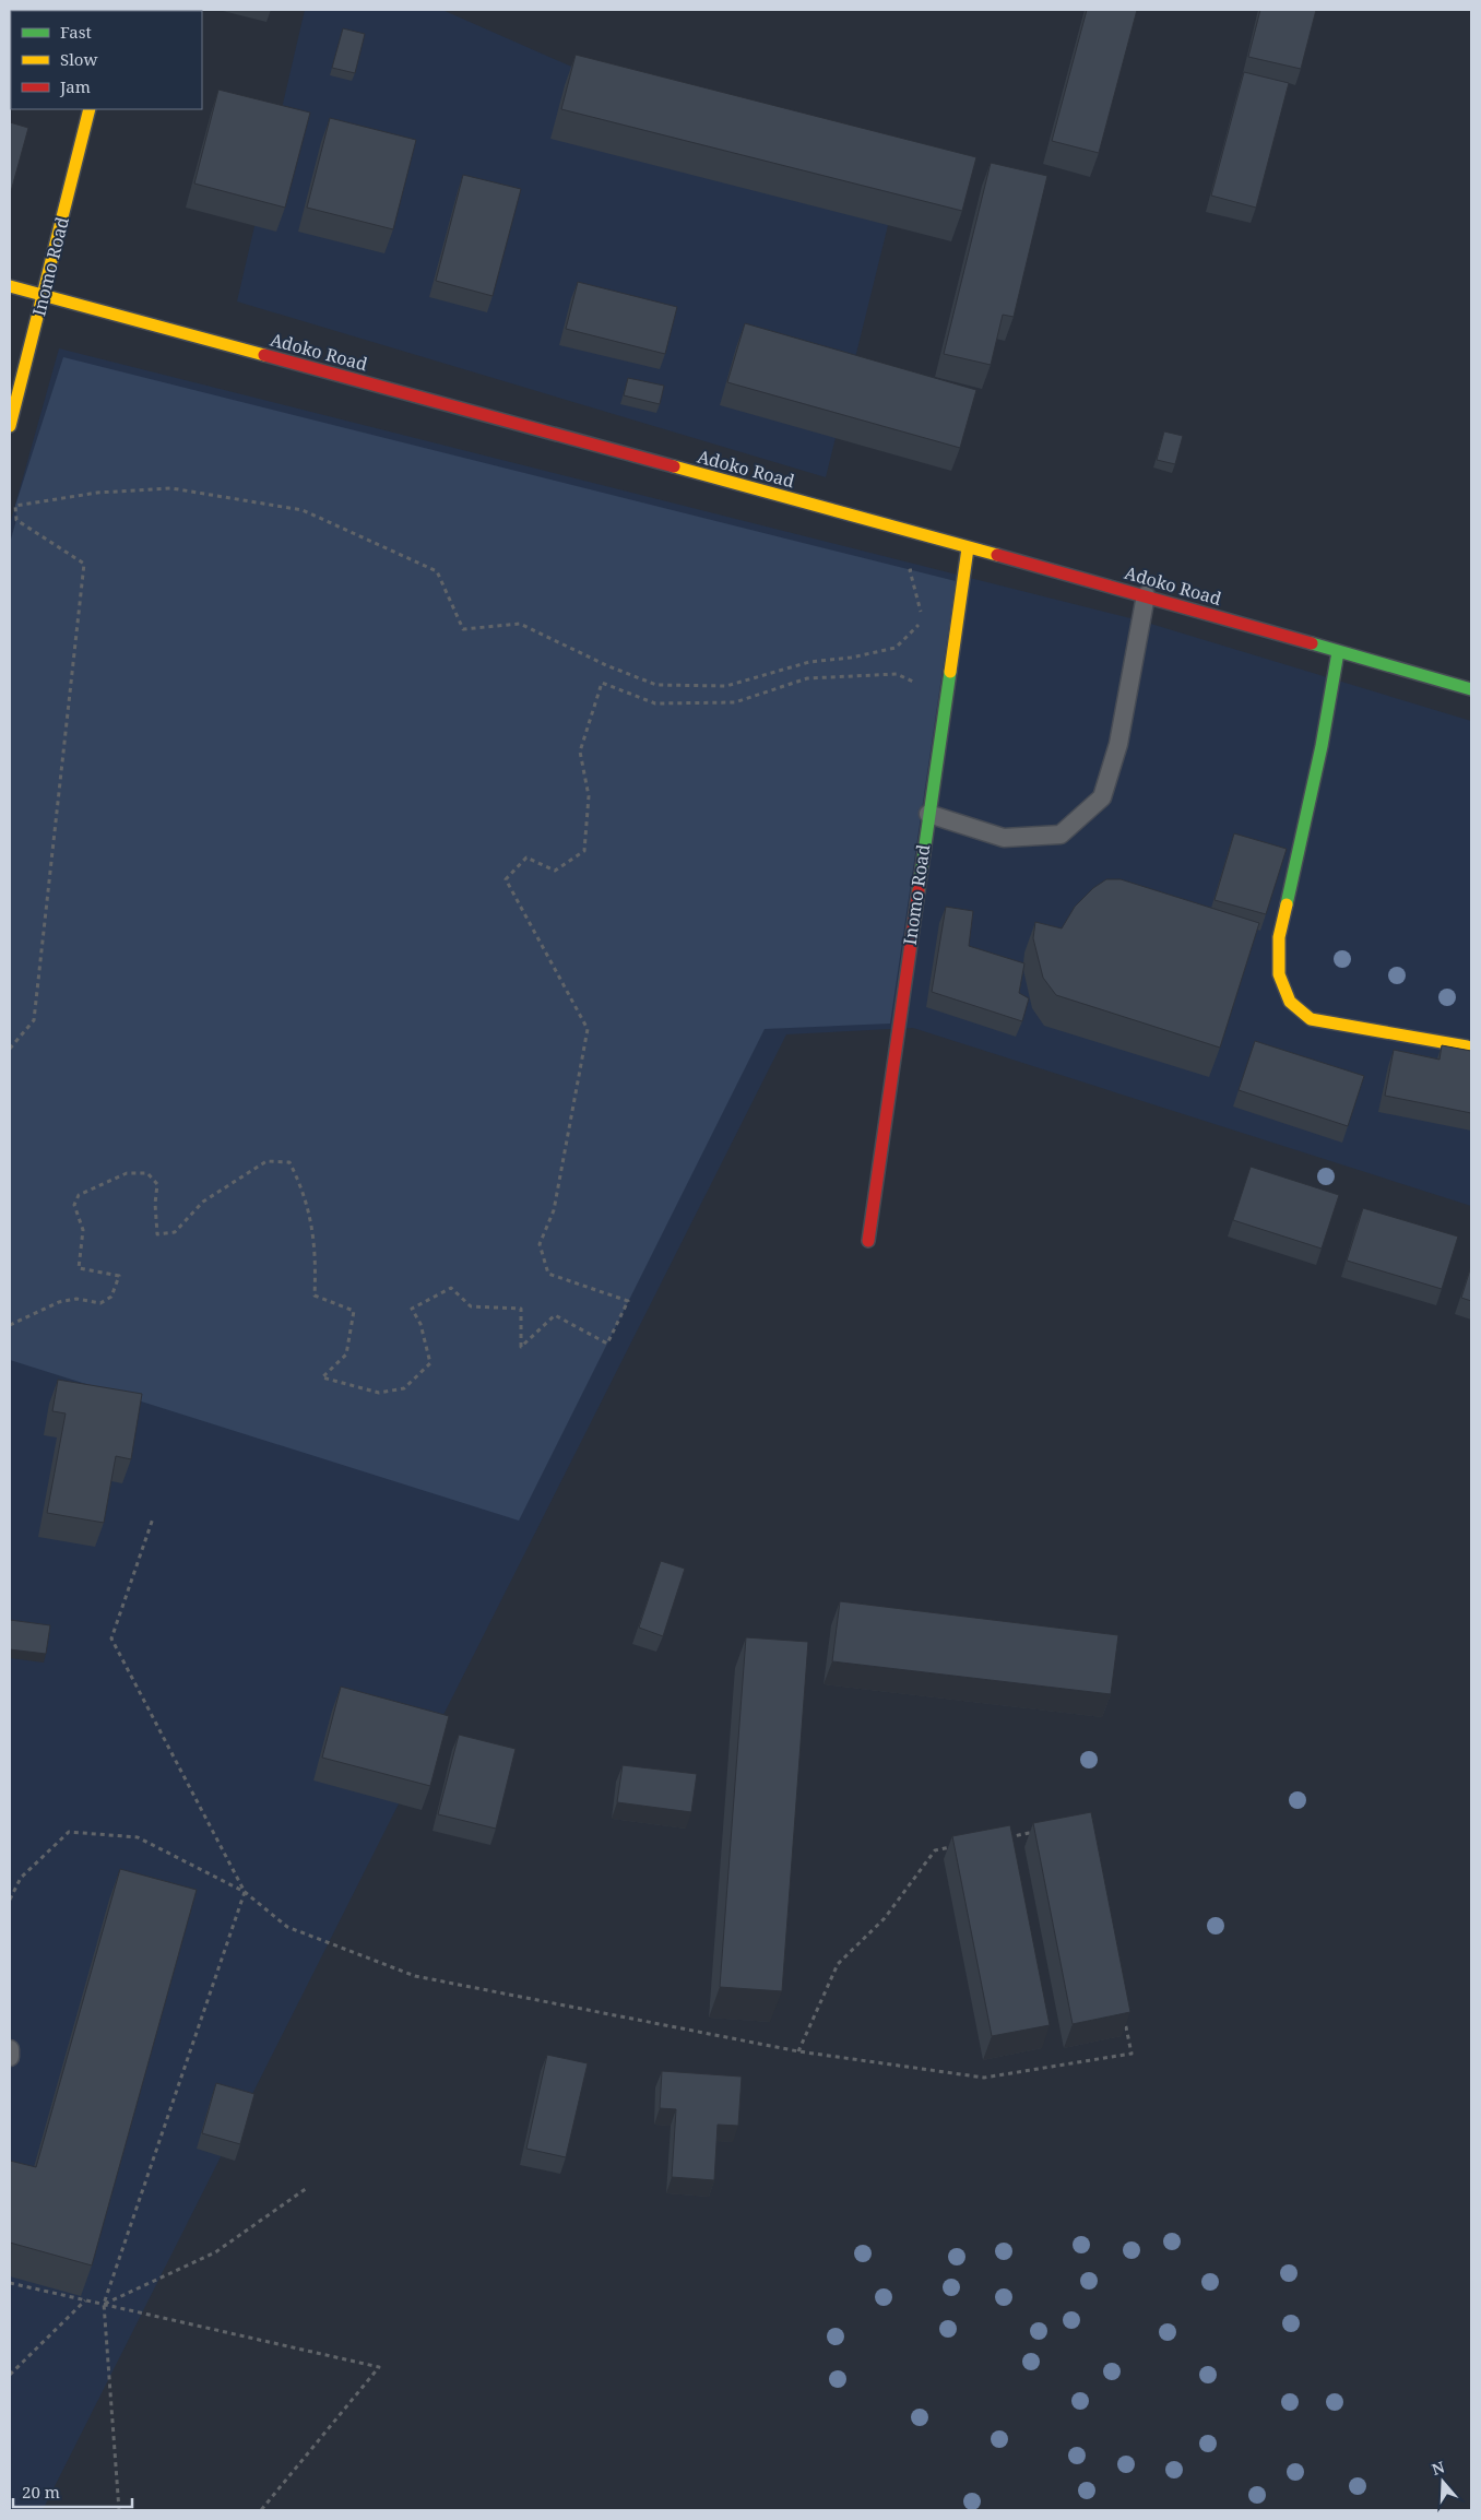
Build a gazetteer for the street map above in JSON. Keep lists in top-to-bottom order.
{
  "streets": {
    "street": ["Inomo Road", "Adoko Road"]
  },
  "crossings": [
    ["Inomo Road", "Adoko Road"]
  ],
  "legend": ["Fast", "Slow", "Jam"],
  "scale_bar": "20 m",
  "north": "top"
}
